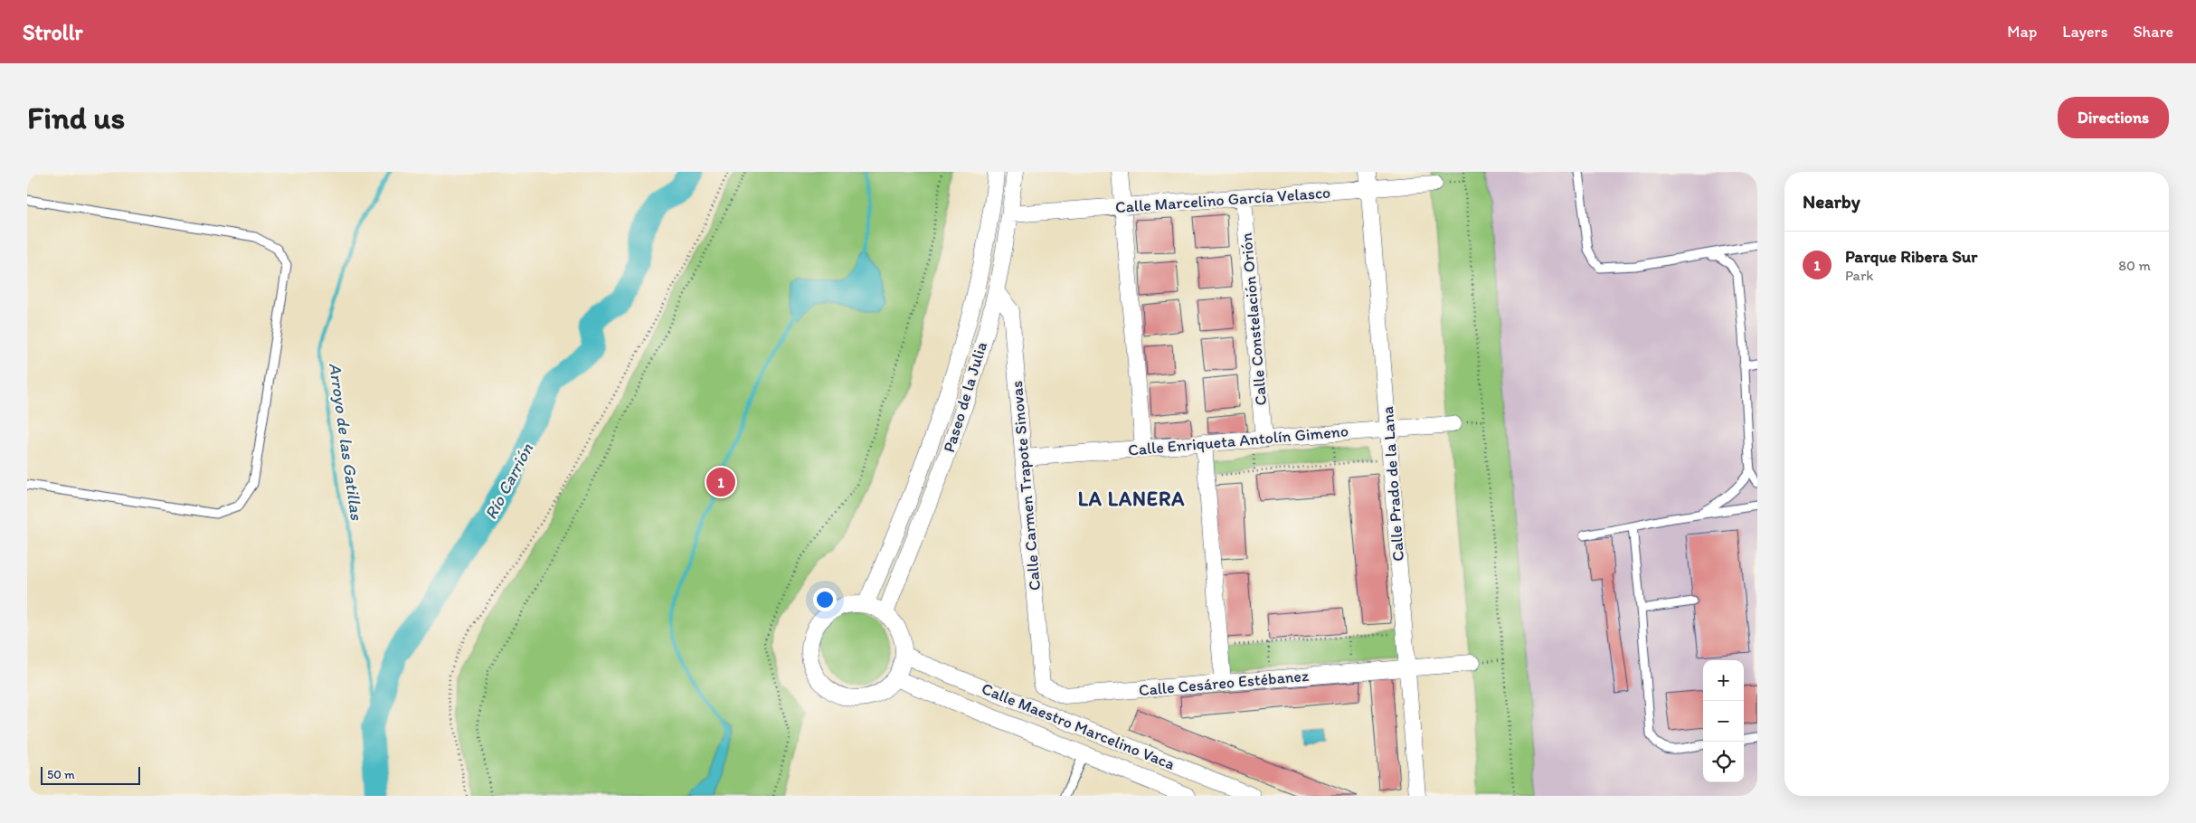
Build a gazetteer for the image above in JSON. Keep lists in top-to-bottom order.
{
  "streets": {
    "street": [
      "Calle Marcelino García Velasco",
      "Calle Constelación Orión",
      "Paseo de la Julia",
      "Calle Enriqueta Antolín Gimeno",
      "Calle Prado de la Lana",
      "Calle Carmen Trapote Sinovas",
      "Calle Cesáreo Estébanez",
      "Calle Maestro Marcelino Vaca"
    ]
  },
  "crossings": [
    ["Calle Marcelino García Velasco", "Calle Constelación Orión"],
    ["Calle Marcelino García Velasco", "Paseo de la Julia"],
    ["Calle Marcelino García Velasco", "Calle Prado de la Lana"],
    ["Calle Constelación Orión", "Calle Enriqueta Antolín Gimeno"],
    ["Paseo de la Julia", "Calle Carmen Trapote Sinovas"],
    ["Paseo de la Julia", "Calle Maestro Marcelino Vaca"],
    ["Calle Enriqueta Antolín Gimeno", "Calle Prado de la Lana"],
    ["Calle Enriqueta Antolín Gimeno", "Calle Carmen Trapote Sinovas"],
    ["Calle Prado de la Lana", "Calle Cesáreo Estébanez"],
    ["Calle Carmen Trapote Sinovas", "Calle Cesáreo Estébanez"]
  ],
  "districts": ["LA LANERA"],
  "water": ["Arroyo de las Gatillas", "Río Carrión"],
  "scale_bar": "50 m",
  "page": {
    "header": "Strollr",
    "nav": ["Map", "Layers", "Share"],
    "buttons": "Directions",
    "title": "Find us",
    "heading": "Nearby",
    "list": [
      {
        "mark": "1",
        "name": "Parque Ribera Sur",
        "note": "Park",
        "value": "80 m"
      }
    ],
    "pins": "1",
    "map_buttons": ["+", "−"],
    "scale": "50 m"
  }
}
